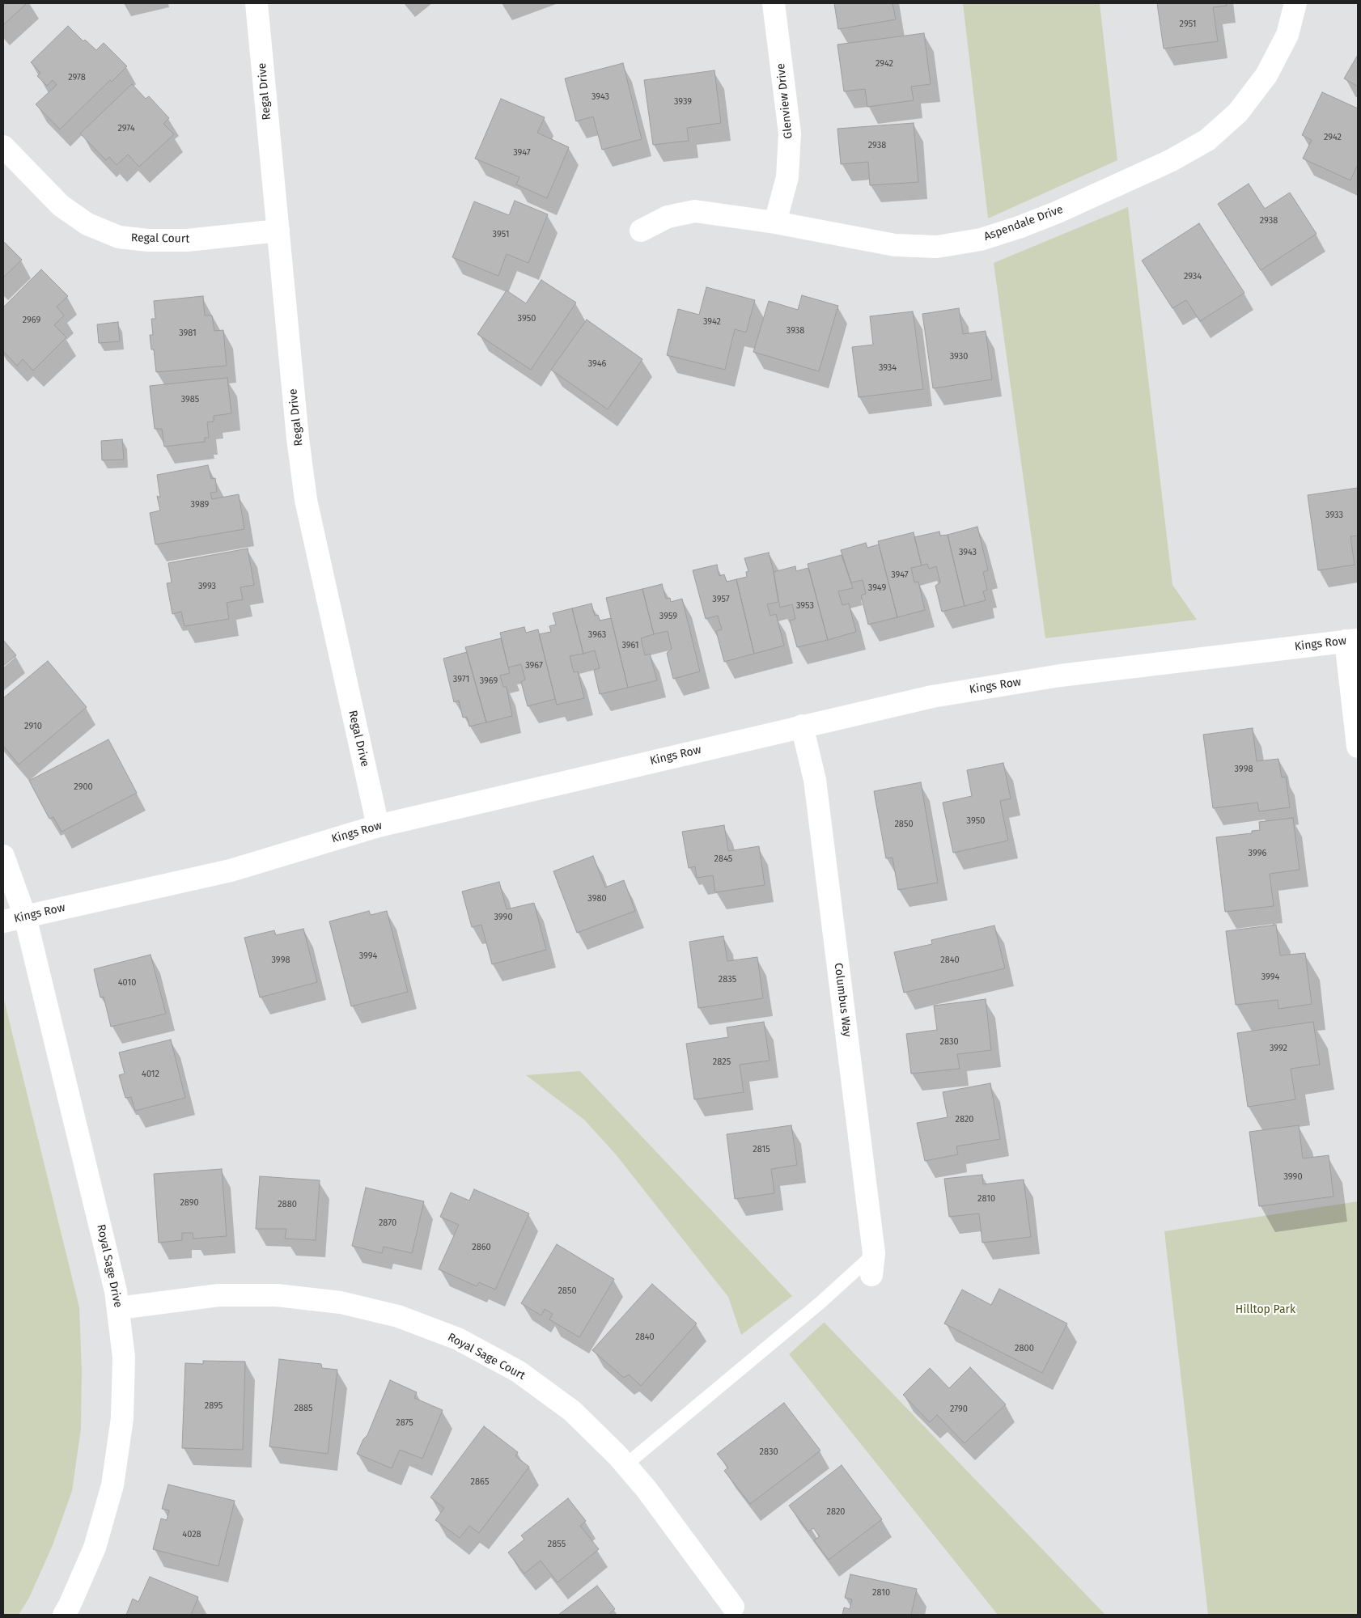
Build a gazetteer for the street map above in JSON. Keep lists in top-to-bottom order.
{
  "streets": {
    "street": [
      "Regal Drive",
      "Glenview Drive",
      "Aspendale Drive",
      "Regal Court",
      "Kings Row",
      "Columbus Way",
      "Royal Sage Drive",
      "Royal Sage Court"
    ]
  },
  "crossings": [
    ["Regal Drive", "Regal Court"],
    ["Regal Drive", "Kings Row"],
    ["Glenview Drive", "Aspendale Drive"],
    ["Kings Row", "Columbus Way"],
    ["Kings Row", "Royal Sage Drive"],
    ["Royal Sage Drive", "Royal Sage Court"]
  ],
  "parks": ["Hilltop Park"],
  "house_numbers": [
    "2951",
    "2942",
    "2978",
    "3943",
    "3939",
    "2974",
    "2942",
    "2938",
    "3947",
    "2938",
    "3951",
    "2934",
    "3950",
    "2969",
    "3942",
    "3938",
    "3981",
    "3930",
    "3946",
    "3934",
    "3985",
    "3989",
    "3933",
    "3943",
    "3947",
    "3993",
    "3949",
    "3957",
    "3953",
    "3959",
    "3963",
    "3961",
    "3967",
    "3971",
    "3969",
    "2910",
    "3998",
    "2900",
    "3950",
    "2850",
    "3996",
    "2845",
    "3980",
    "3990",
    "3994",
    "3998",
    "2840",
    "3994",
    "2835",
    "4010",
    "2830",
    "3992",
    "2825",
    "4012",
    "2820",
    "2815",
    "3990",
    "2810",
    "2890",
    "2880",
    "2870",
    "2860",
    "2850",
    "2840",
    "2800",
    "2895",
    "2885",
    "2790",
    "2875",
    "2830",
    "2865",
    "2820",
    "4028",
    "2855",
    "2810"
  ]
}
